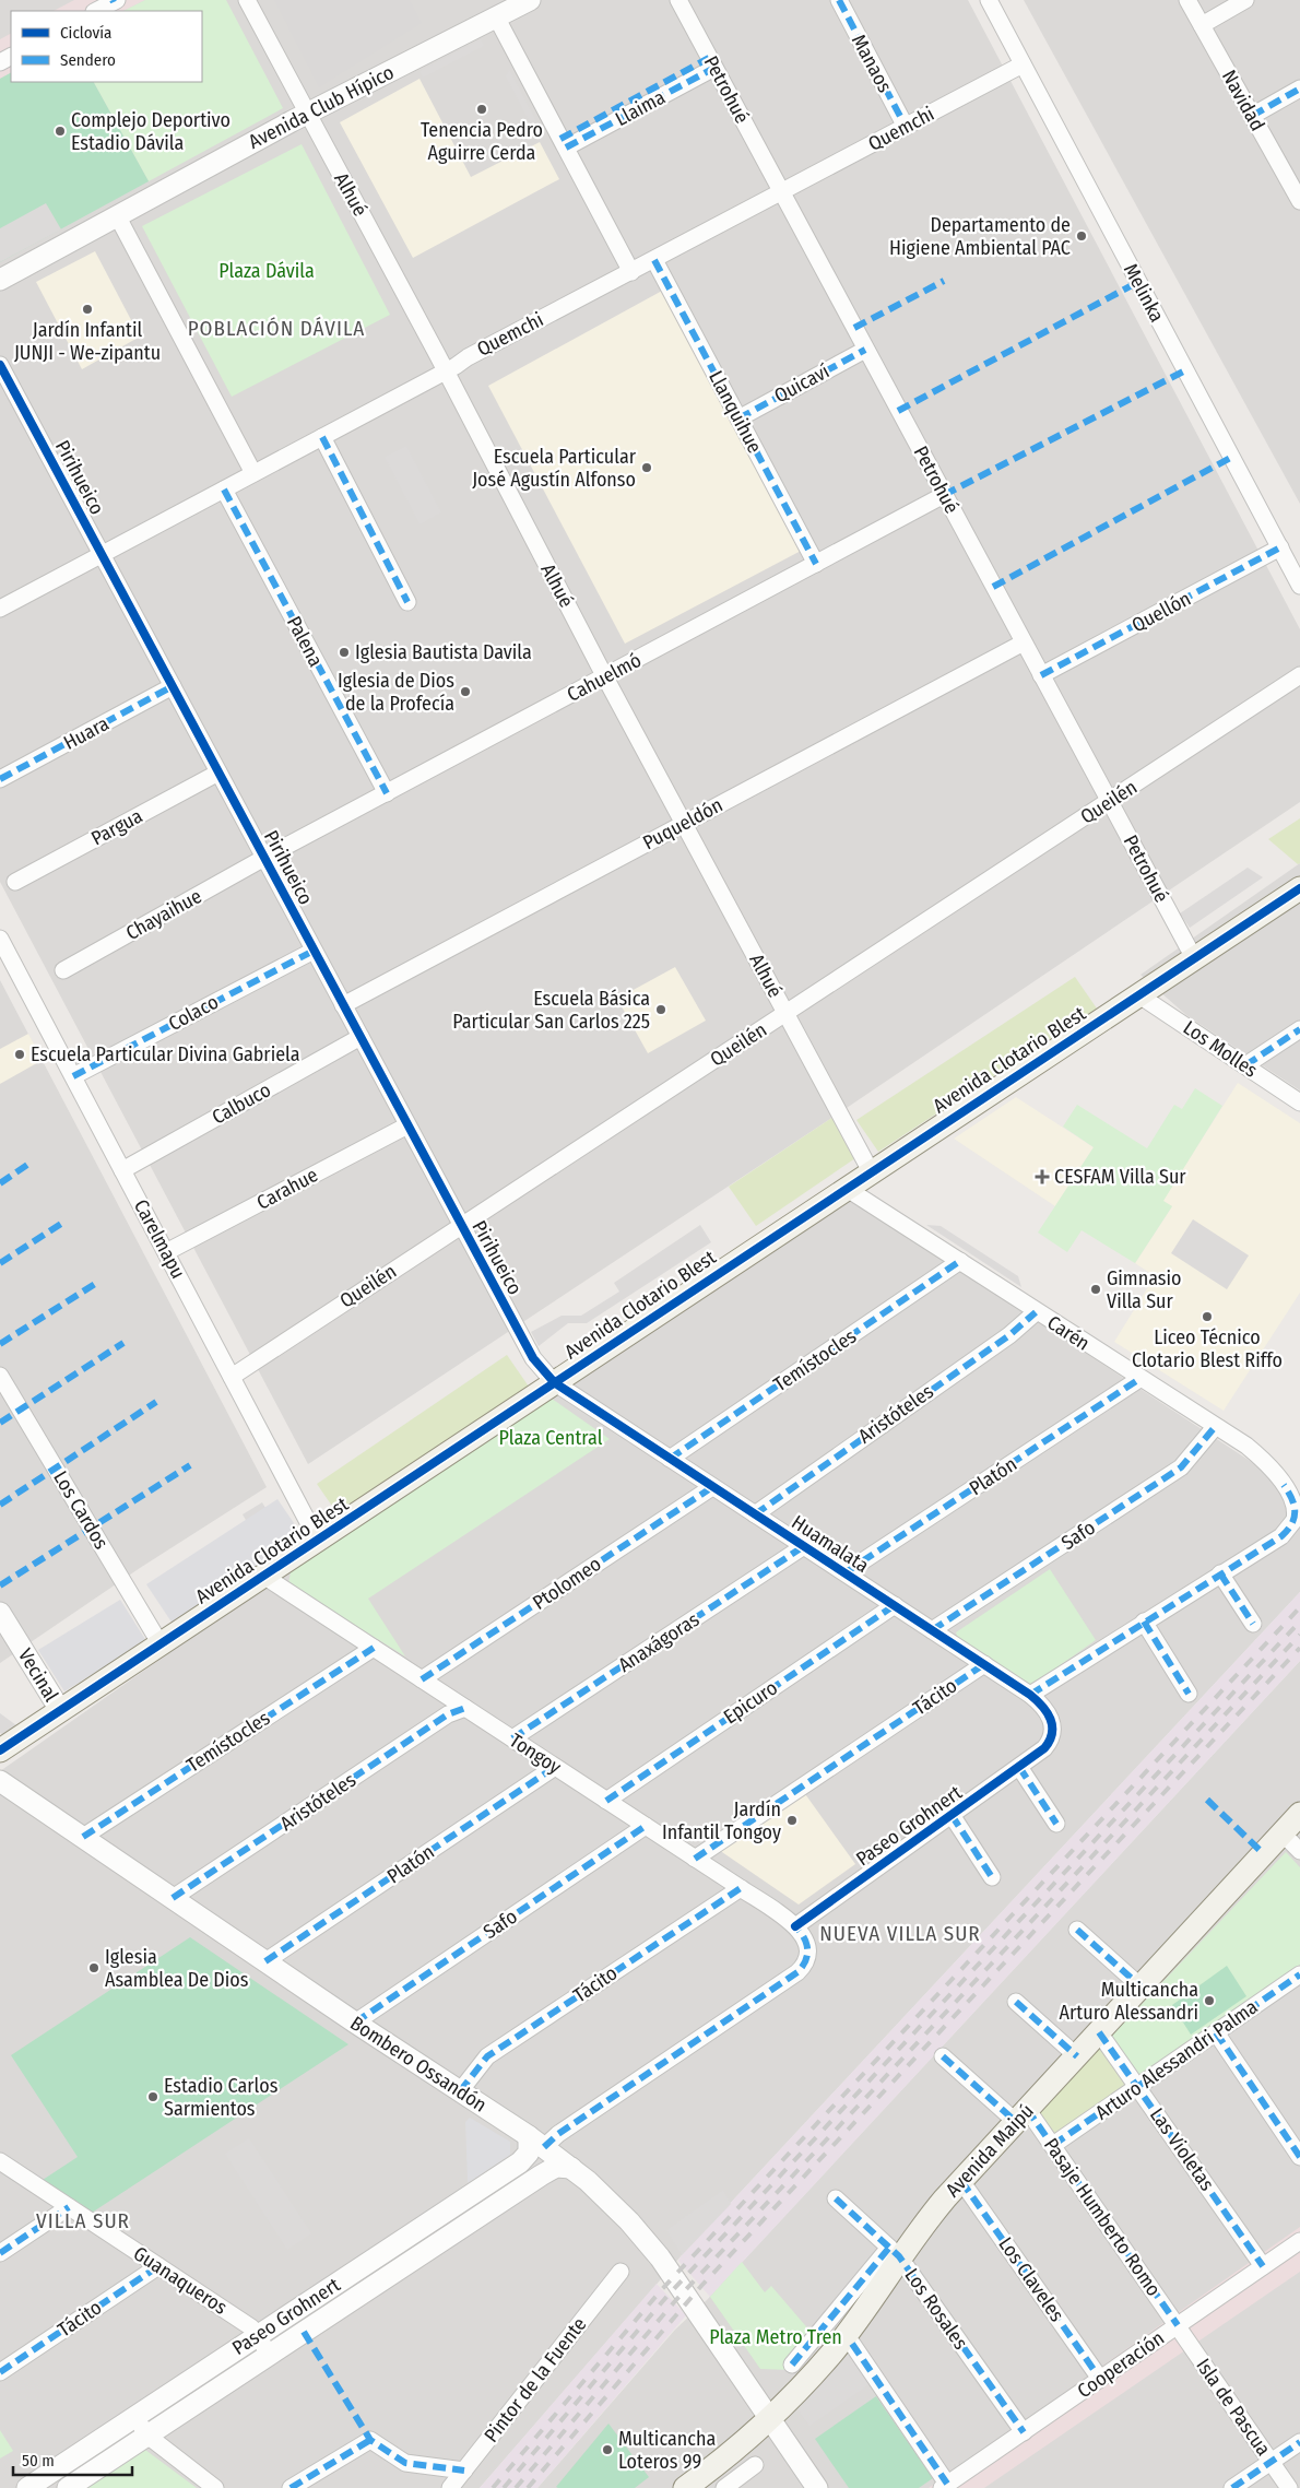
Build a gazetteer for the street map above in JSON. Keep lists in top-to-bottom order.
{
  "streets": {
    "main road": ["Avenida Clotario Blest", "Avenida Maipú"],
    "street": [
      "Manaos",
      "Petrohué",
      "Navidad",
      "Avenida Club Hípico",
      "Llaima",
      "Quemchi",
      "Alhué",
      "Melinka",
      "Quicaví",
      "Llanquihue",
      "Pirihueico",
      "Quellón",
      "Palena",
      "Cahuelmó",
      "Huara",
      "Queilén",
      "Puqueldón",
      "Pargua",
      "Chayaihue",
      "Colaco",
      "Los Molles",
      "Calbuco",
      "Carahue",
      "Carelmapu",
      "Carén",
      "Temístocles",
      "Aristóteles",
      "Platón",
      "Los Cardos",
      "Safo",
      "Huamalata",
      "Ptolomeo",
      "Anaxágoras",
      "Vecinal",
      "Tácito",
      "Epicuro",
      "Tongoy",
      "Paseo Grohnert",
      "Arturo Alessandri Palma",
      "Bombero Ossandón",
      "Las Violetas",
      "Pasaje Humberto Romo",
      "Los Claveles",
      "Guanaqueros",
      "Los Rosales",
      "Cooperación",
      "Pintor de la Fuente",
      "Isla de Pascua"
    ]
  },
  "crossings": [
    ["Manaos", "Quemchi"],
    ["Petrohué", "Llaima"],
    ["Petrohué", "Quemchi"],
    ["Petrohué", "Quicaví"],
    ["Petrohué", "Quellón"],
    ["Petrohué", "Cahuelmó"],
    ["Petrohué", "Queilén"],
    ["Petrohué", "Puqueldón"],
    ["Petrohué", "Avenida Clotario Blest"],
    ["Avenida Club Hípico", "Alhué"],
    ["Quemchi", "Alhué"],
    ["Quemchi", "Melinka"],
    ["Quemchi", "Llanquihue"],
    ["Quemchi", "Pirihueico"],
    ["Quemchi", "Palena"],
    ["Alhué", "Cahuelmó"],
    ["Alhué", "Queilén"],
    ["Alhué", "Puqueldón"],
    ["Alhué", "Avenida Clotario Blest"],
    ["Melinka", "Quellón"],
    ["Quicaví", "Llanquihue"],
    ["Llanquihue", "Cahuelmó"],
    ["Pirihueico", "Cahuelmó"],
    ["Pirihueico", "Huara"],
    ["Pirihueico", "Queilén"],
    ["Pirihueico", "Puqueldón"],
    ["Pirihueico", "Pargua"],
    ["Pirihueico", "Chayaihue"],
    ["Pirihueico", "Colaco"],
    ["Pirihueico", "Avenida Clotario Blest"],
    ["Pirihueico", "Calbuco"],
    ["Pirihueico", "Carahue"],
    ["Pirihueico", "Huamalata"],
    ["Palena", "Cahuelmó"],
    ["Cahuelmó", "Chayaihue"],
    ["Queilén", "Carelmapu"],
    ["Colaco", "Carelmapu"],
    ["Los Molles", "Avenida Clotario Blest"],
    ["Avenida Clotario Blest", "Carelmapu"],
    ["Avenida Clotario Blest", "Carén"],
    ["Avenida Clotario Blest", "Los Cardos"],
    ["Avenida Clotario Blest", "Huamalata"],
    ["Avenida Clotario Blest", "Vecinal"],
    ["Avenida Clotario Blest", "Tongoy"],
    ["Calbuco", "Carelmapu"],
    ["Carahue", "Carelmapu"],
    ["Carén", "Temístocles"],
    ["Carén", "Aristóteles"],
    ["Carén", "Platón"],
    ["Carén", "Safo"],
    ["Temístocles", "Huamalata"],
    ["Temístocles", "Tongoy"],
    ["Temístocles", "Bombero Ossandón"],
    ["Aristóteles", "Huamalata"],
    ["Aristóteles", "Tongoy"],
    ["Aristóteles", "Bombero Ossandón"],
    ["Platón", "Huamalata"],
    ["Platón", "Tongoy"],
    ["Platón", "Bombero Ossandón"],
    ["Safo", "Huamalata"],
    ["Safo", "Tongoy"],
    ["Safo", "Bombero Ossandón"],
    ["Huamalata", "Ptolomeo"],
    ["Huamalata", "Anaxágoras"],
    ["Huamalata", "Tácito"],
    ["Huamalata", "Epicuro"],
    ["Huamalata", "Paseo Grohnert"],
    ["Ptolomeo", "Tongoy"],
    ["Anaxágoras", "Tongoy"],
    ["Tácito", "Tongoy"],
    ["Tácito", "Bombero Ossandón"],
    ["Tácito", "Guanaqueros"],
    ["Epicuro", "Tongoy"],
    ["Tongoy", "Paseo Grohnert"],
    ["Paseo Grohnert", "Bombero Ossandón"],
    ["Paseo Grohnert", "Guanaqueros"],
    ["Arturo Alessandri Palma", "Las Violetas"],
    ["Arturo Alessandri Palma", "Pasaje Humberto Romo"],
    ["Bombero Ossandón", "Avenida Maipú"],
    ["Las Violetas", "Avenida Maipú"],
    ["Las Violetas", "Cooperación"],
    ["Avenida Maipú", "Pasaje Humberto Romo"],
    ["Avenida Maipú", "Los Claveles"],
    ["Avenida Maipú", "Los Rosales"],
    ["Pasaje Humberto Romo", "Cooperación"],
    ["Pasaje Humberto Romo", "Isla de Pascua"],
    ["Los Claveles", "Cooperación"],
    ["Los Rosales", "Cooperación"],
    ["Cooperación", "Isla de Pascua"]
  ],
  "districts": ["POBLACIÓN DÁVILA", "NUEVA VILLA SUR", "VILLA SUR"],
  "parks": ["Plaza Dávila", "Plaza Central", "Plaza Metro Tren"],
  "places": {
    "other": [
      "Tenencia Pedro Aguirre Cerda",
      "Complejo Deportivo Estadio Dávila",
      "Departamento de Higiene Ambiental PAC",
      "Jardín Infantil JUNJI - We-zipantu",
      "Escuela Particular José Agustín Alfonso",
      "Iglesia Bautista Davila",
      "Iglesia de Dios de la Profecía",
      "Escuela Básica Particular San Carlos 225",
      "Escuela Particular Divina Gabriela",
      "Gimnasio Villa Sur",
      "Liceo Técnico Clotario Blest Riffo",
      "Jardín Infantil Tongoy",
      "Iglesia Asamblea De Dios",
      "Multicancha Arturo Alessandri",
      "Estadio Carlos Sarmientos",
      "Multicancha Loteros 99"
    ],
    "health": ["CESFAM Villa Sur"]
  },
  "legend": ["Ciclovía", "Sendero"],
  "scale_bar": "50 m"
}
